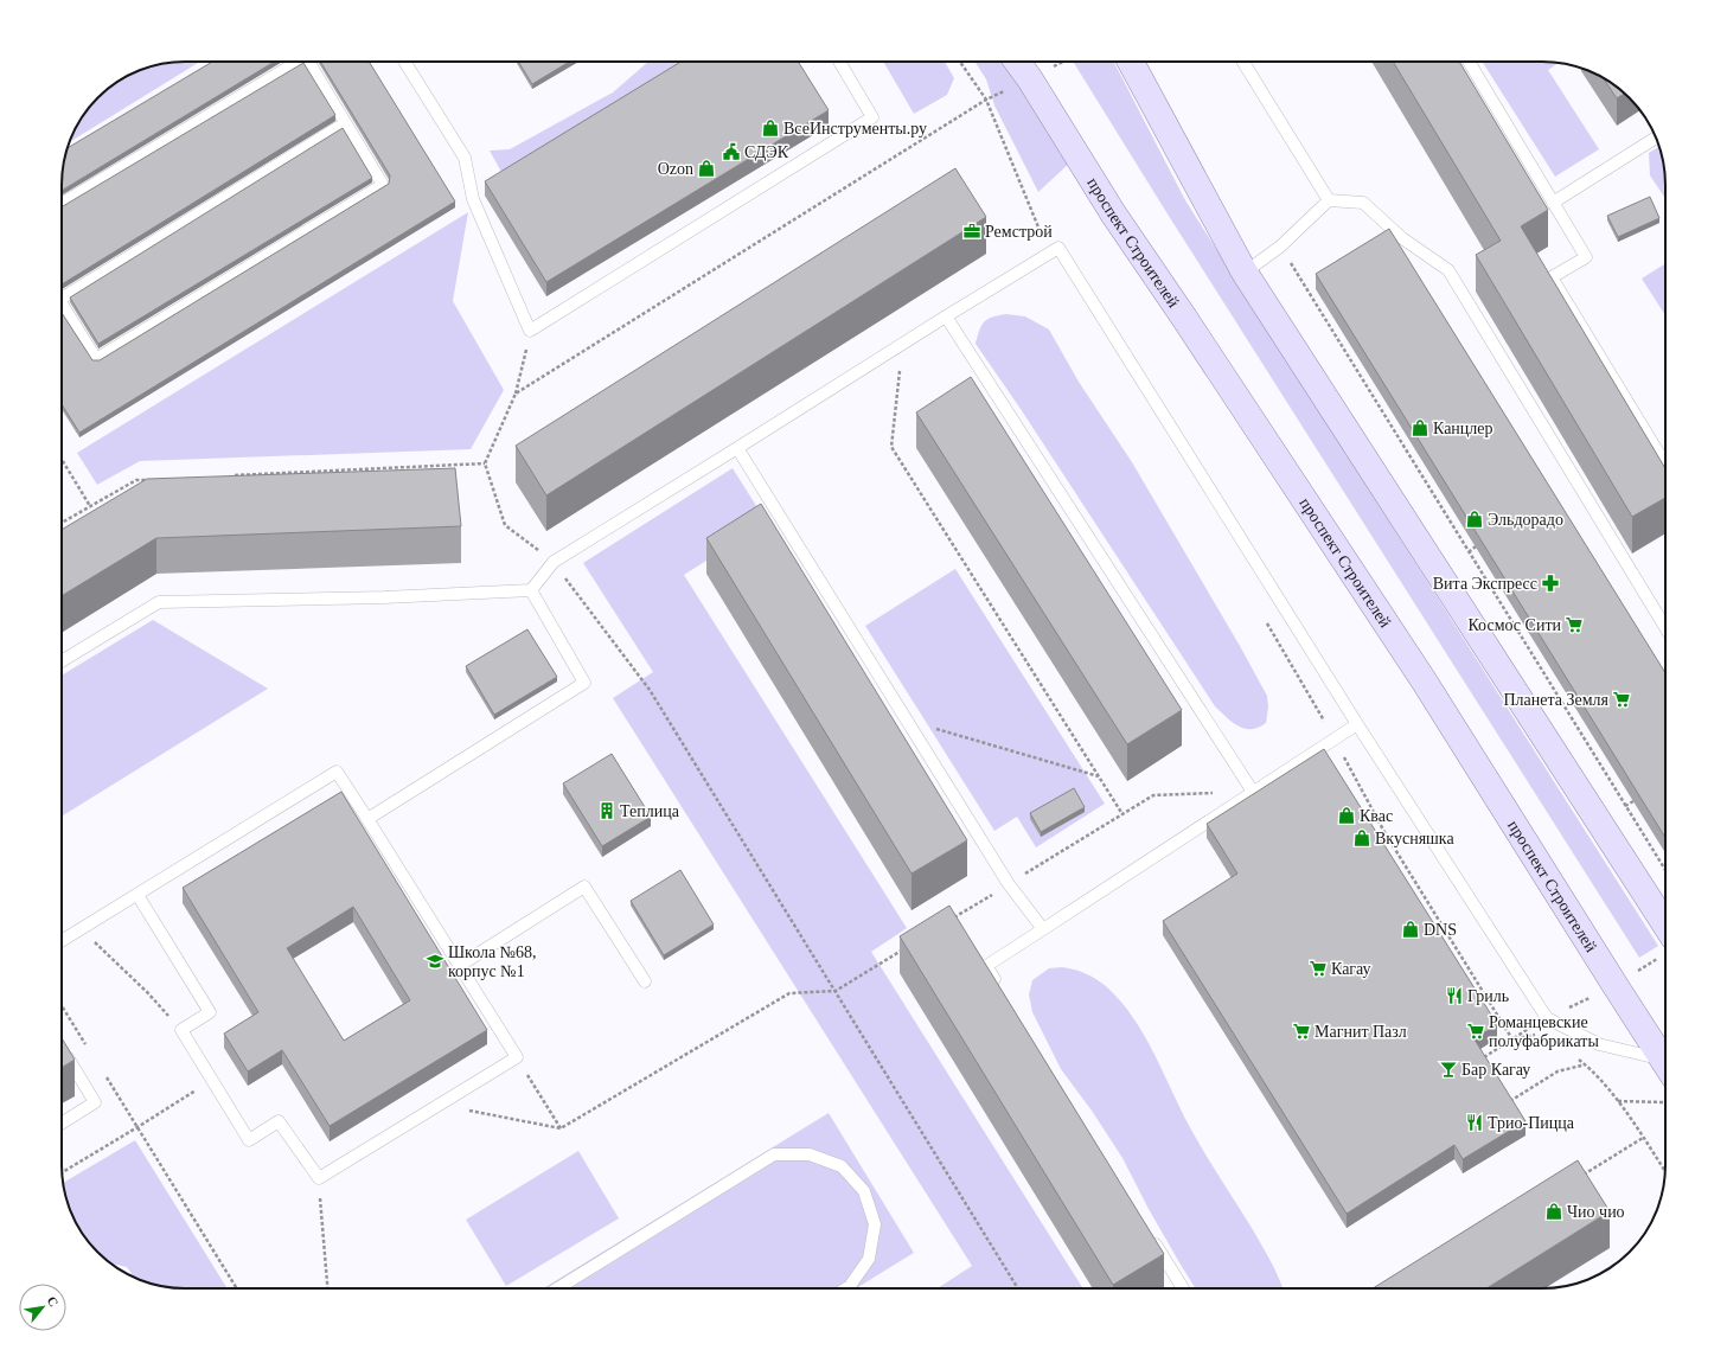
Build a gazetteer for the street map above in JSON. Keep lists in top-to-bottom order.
{
  "streets": {
    "main road": ["проспект Строителей"]
  },
  "places": {
    "shop": [
      "ВсеИнструменты.ру",
      "Ozon",
      "Канцлер",
      "Эльдорадо",
      "Квас",
      "Вкусняшка",
      "DNS",
      "Чио чио"
    ],
    "public building": ["СДЭК"],
    "office": ["Ремстрой"],
    "pharmacy": ["Вита Экспресс"],
    "supermarket": [
      "Космос Сити",
      "Планета Земля",
      "Кагау",
      "Магнит Пазл",
      "Романцевские полуфабрикаты"
    ],
    "building": ["Теплица"],
    "school or university": ["Школа №68, корпус №1"],
    "restaurant": ["Гриль", "Трио-Пицца"],
    "bar": ["Бар Кагау"]
  },
  "north": "top right"
}
